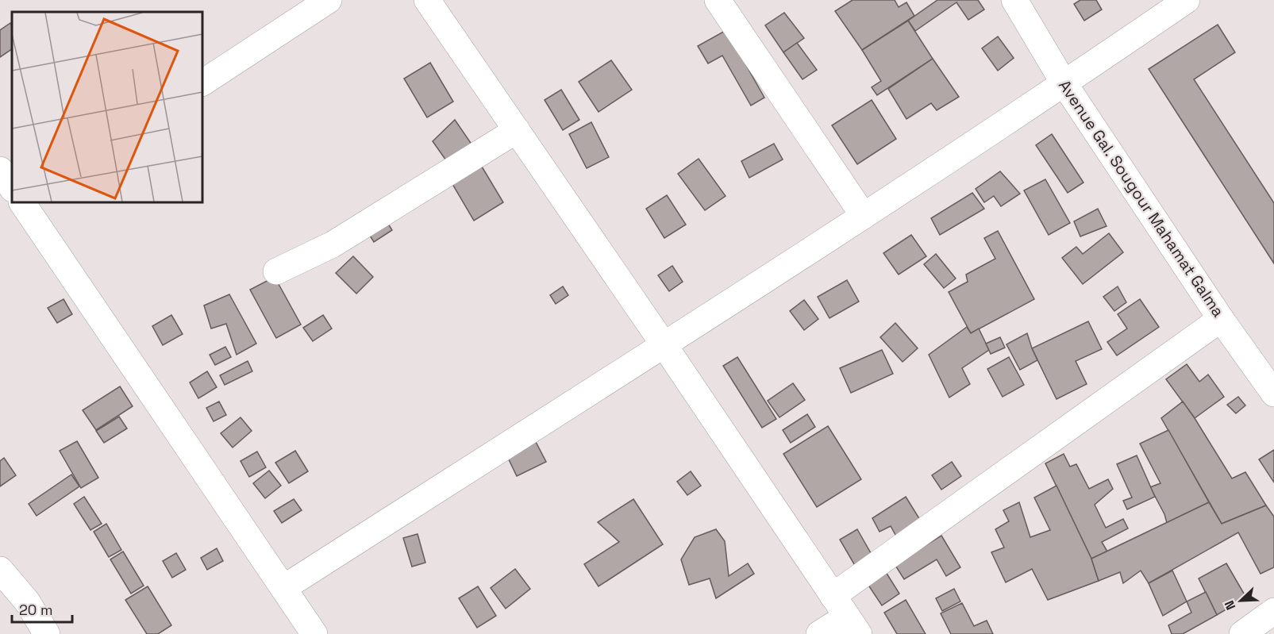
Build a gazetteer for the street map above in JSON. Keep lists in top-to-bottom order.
{
  "streets": {
    "street": ["Avenue Gal. Sougour Mahamat Galma"]
  },
  "scale_bar": "20 m",
  "north": "bottom left"
}
